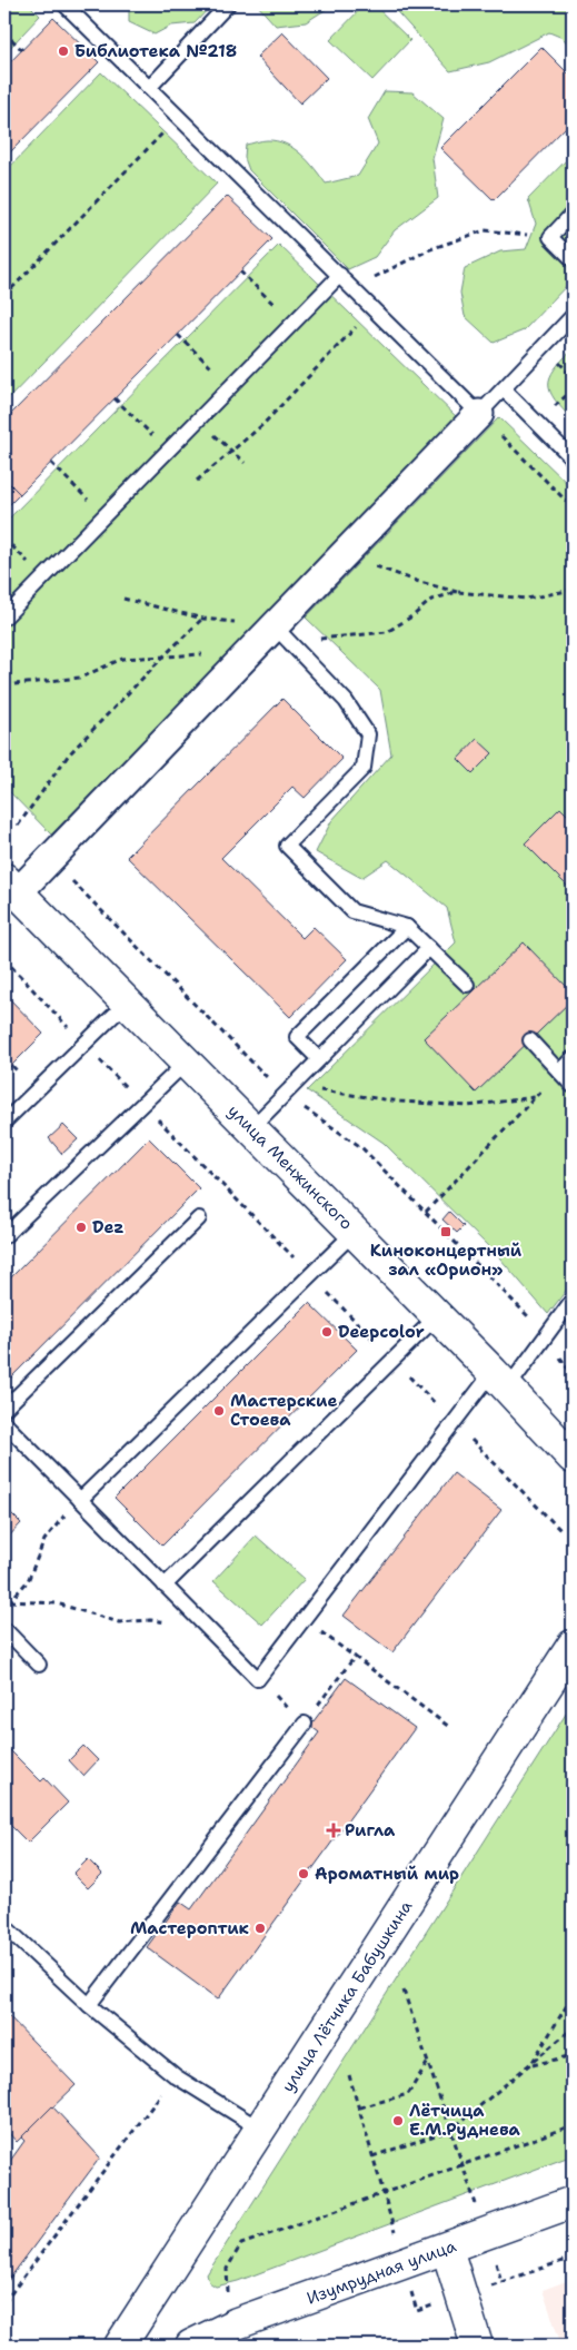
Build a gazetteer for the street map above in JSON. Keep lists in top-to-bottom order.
{
  "streets": {
    "main road": ["улица Менжинского", "улица Лётчика Бабушкина", "Изумрудная улица"]
  },
  "places": {
    "other": [
      "Библиотека №218",
      "Dez",
      "Deepcolor",
      "Мастерские Стоева",
      "Ароматный мир",
      "Мастероптик",
      "Лётчица Е.М.Руднева"
    ],
    "transit": ["Киноконцертный зал «Орион»"],
    "health": ["Ригла"]
  }
}
